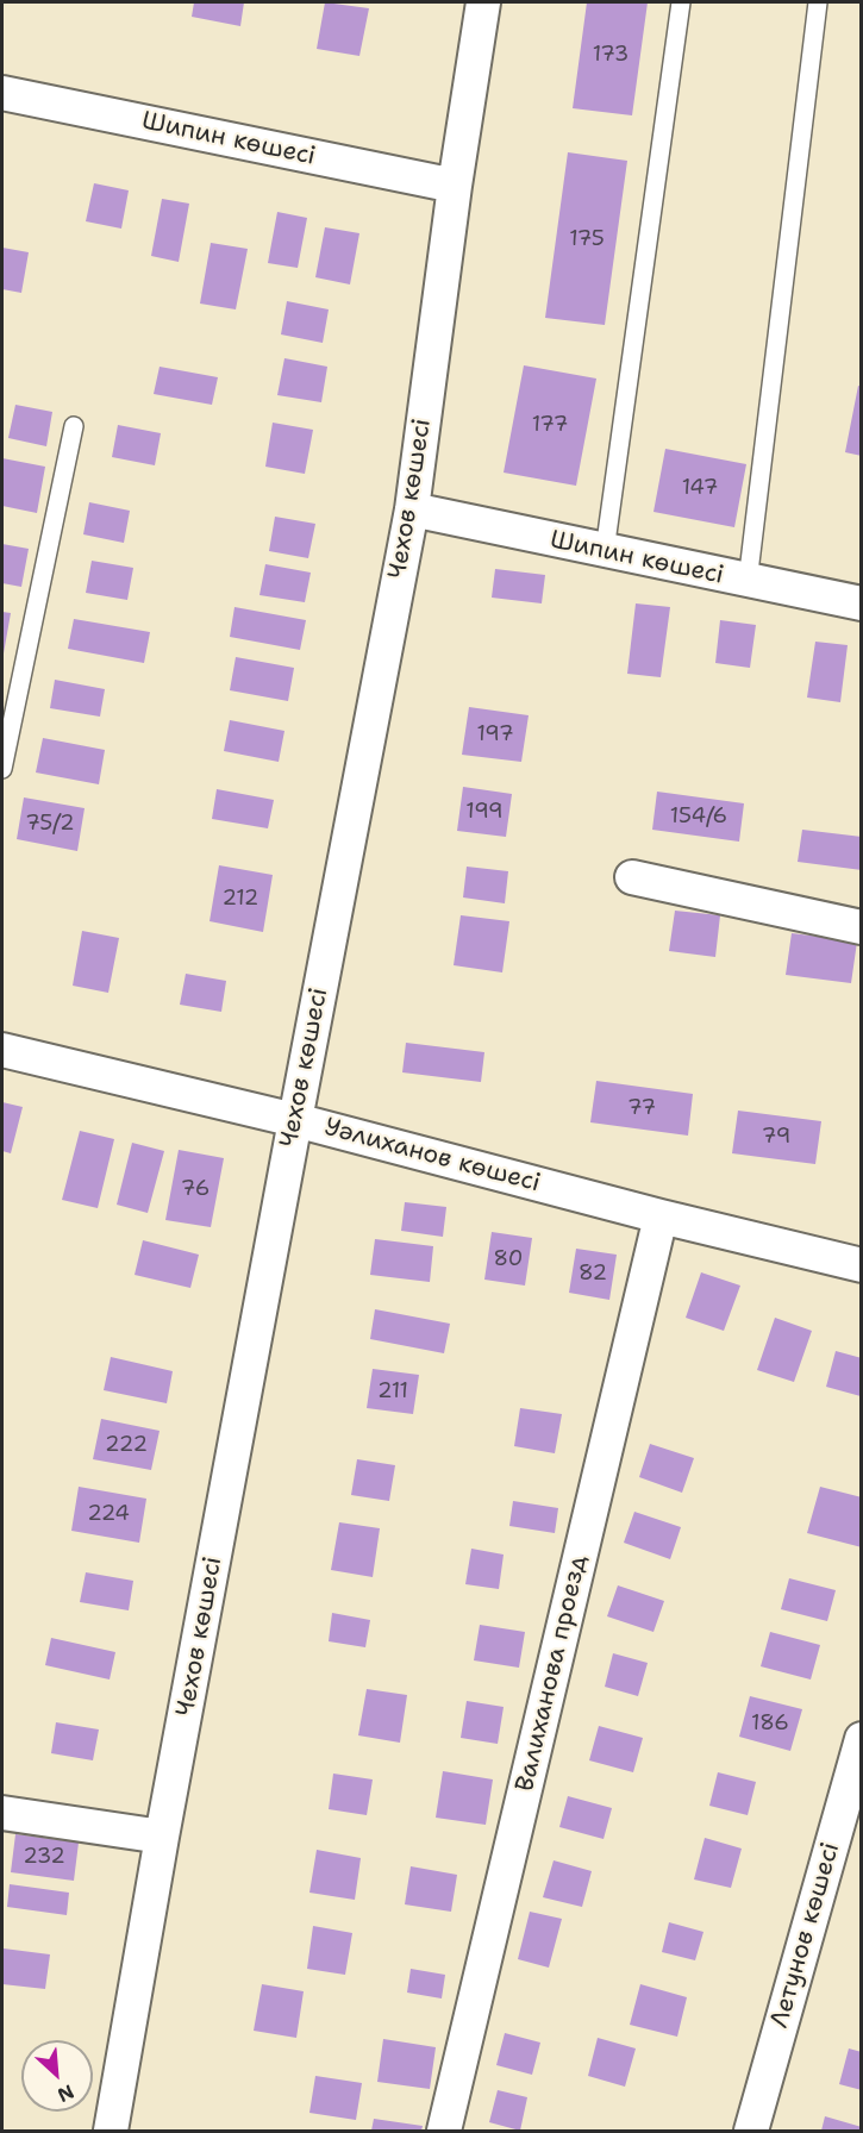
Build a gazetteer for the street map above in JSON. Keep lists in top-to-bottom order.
{
  "streets": {
    "street": [
      "Шипин көшесі",
      "Чехов көшесі",
      "Уәлиханов көшесі",
      "Валиханова проезд",
      "Летунов көшесі"
    ]
  },
  "crossings": [
    ["Шипин көшесі", "Чехов көшесі"],
    ["Чехов көшесі", "Уәлиханов көшесі"],
    ["Уәлиханов көшесі", "Валиханова проезд"]
  ],
  "house_numbers": [
    "173",
    "175",
    "177",
    "147",
    "197",
    "199",
    "154/6",
    "75/2",
    "212",
    "77",
    "79",
    "76",
    "80",
    "82",
    "211",
    "222",
    "224",
    "186",
    "232"
  ],
  "north": "bottom right"
}
